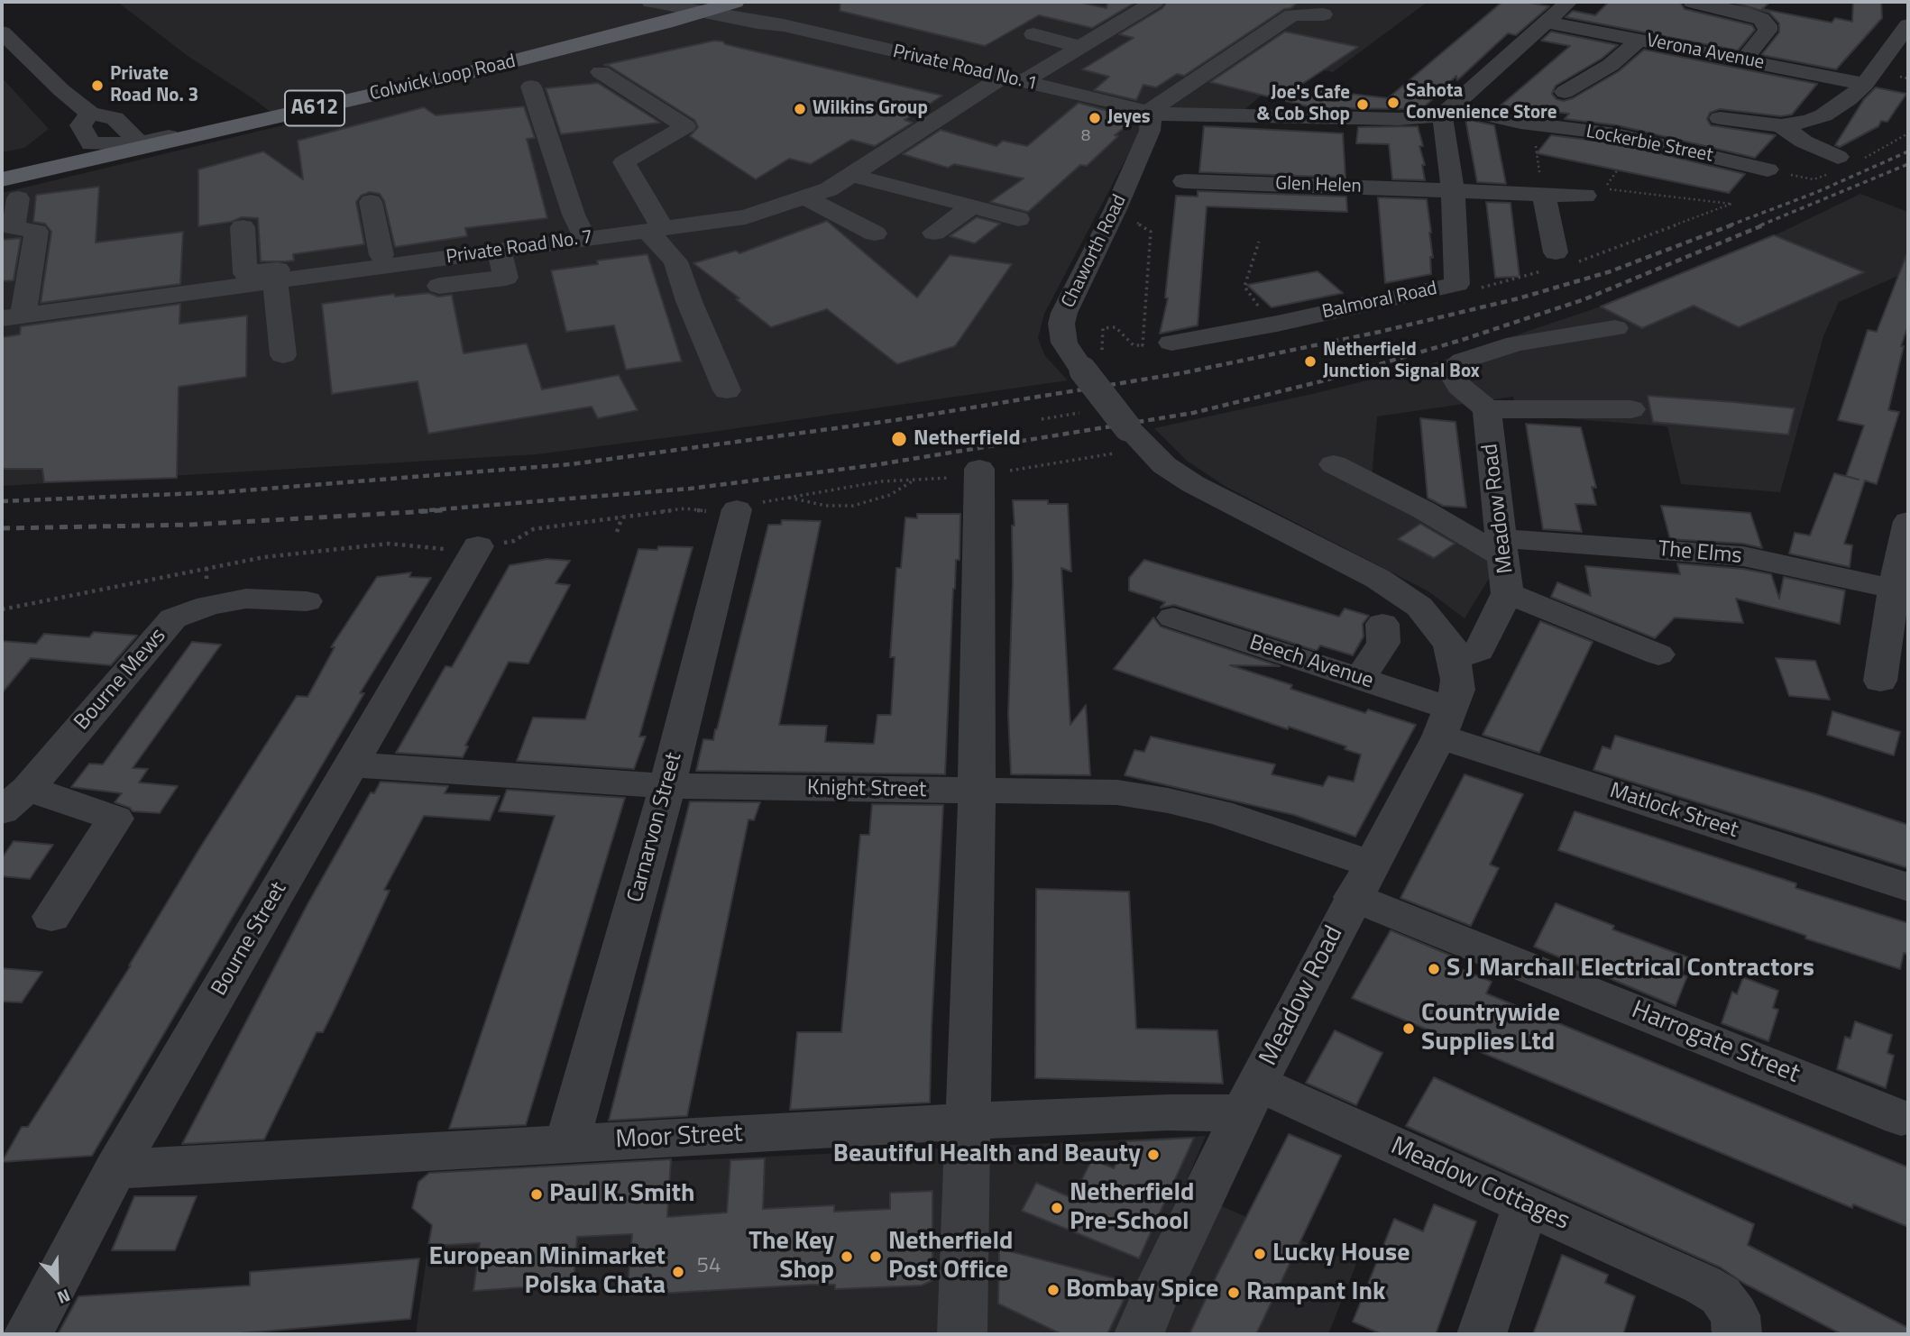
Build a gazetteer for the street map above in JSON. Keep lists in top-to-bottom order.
{
  "streets": {
    "main road": ["Colwick Loop Road", "A612"],
    "street": [
      "Verona Avenue",
      "Private Road No. 1",
      "Lockerbie Street",
      "Glen Helen",
      "Private Road No. 7",
      "Chaworth Road",
      "Balmoral Road",
      "Meadow Road",
      "The Elms",
      "Beech Avenue",
      "Bourne Mews",
      "Knight Street",
      "Matlock Street",
      "Carnarvon Street",
      "Bourne Street",
      "Harrogate Street",
      "Moor Street",
      "Meadow Cottages"
    ]
  },
  "crossings": [
    ["Private Road No. 1", "Colwick Loop Road"],
    ["Private Road No. 1", "Private Road No. 7"],
    ["Private Road No. 1", "Chaworth Road"],
    ["Lockerbie Street", "Balmoral Road"],
    ["Glen Helen", "Balmoral Road"],
    ["Chaworth Road", "Meadow Road"],
    ["Meadow Road", "The Elms"],
    ["Meadow Road", "Beech Avenue"],
    ["Meadow Road", "Knight Street"],
    ["Meadow Road", "Matlock Street"],
    ["Meadow Road", "Harrogate Street"],
    ["Meadow Road", "Moor Street"],
    ["Meadow Road", "Meadow Cottages"],
    ["Beech Avenue", "Matlock Street"],
    ["Knight Street", "Carnarvon Street"],
    ["Knight Street", "Bourne Street"],
    ["Knight Street", "Harrogate Street"],
    ["Carnarvon Street", "Moor Street"],
    ["Bourne Street", "Moor Street"],
    ["Moor Street", "Meadow Cottages"]
  ],
  "places": [
    "Private Road No. 3",
    "Sahota Convenience Store",
    "Joe's Cafe & Cob Shop",
    "Wilkins Group",
    "Jeyes",
    "Netherfield Junction Signal Box",
    "Netherfield",
    "S J Marchall Electrical Contractors",
    "Countrywide Supplies Ltd",
    "Beautiful Health and Beauty",
    "Paul K. Smith",
    "Netherfield Pre-School",
    "Lucky House",
    "The Key Shop",
    "Netherfield Post Office",
    "European Minimarket Polska Chata",
    "Bombay Spice",
    "Rampant Ink"
  ],
  "house_numbers": ["8", "54"],
  "north": "bottom"
}
